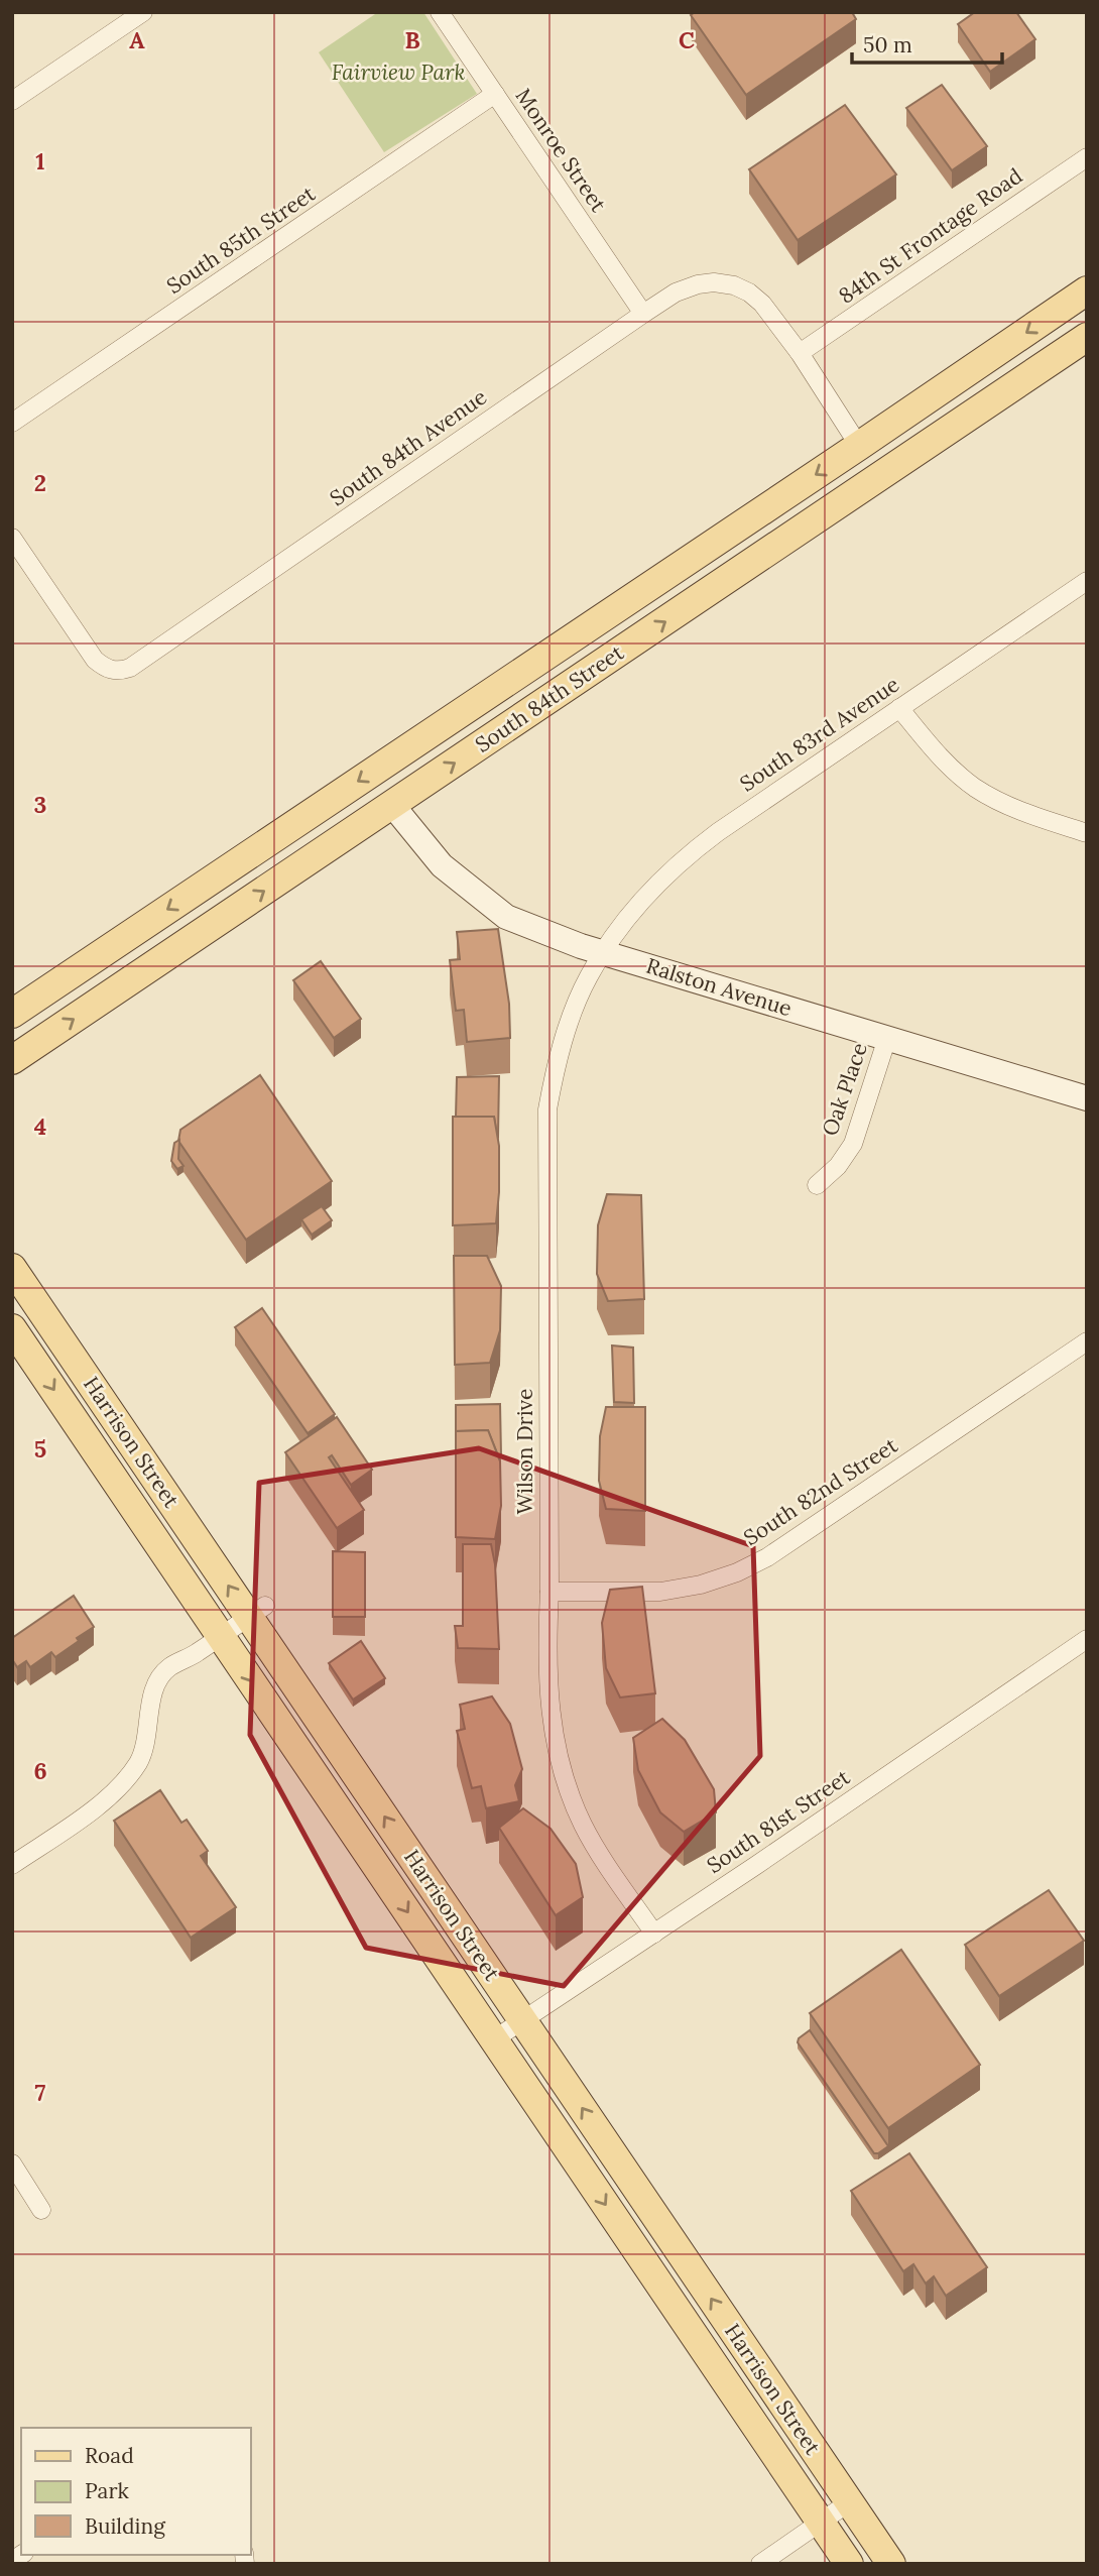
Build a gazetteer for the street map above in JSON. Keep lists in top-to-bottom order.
{
  "streets": {
    "main road": ["South 84th Street", "Harrison Street"],
    "street": [
      "Monroe Street",
      "84th St Frontage Road",
      "South 85th Street",
      "South 84th Avenue",
      "South 83rd Avenue",
      "Ralston Avenue",
      "Oak Place",
      "Wilson Drive",
      "South 82nd Street",
      "South 81st Street"
    ]
  },
  "crossings": [
    ["Monroe Street", "South 85th Street"],
    ["Monroe Street", "South 84th Avenue"],
    ["84th St Frontage Road", "South 84th Avenue"],
    ["South 84th Street", "Ralston Avenue"],
    ["South 83rd Avenue", "Ralston Avenue"],
    ["South 83rd Avenue", "Wilson Drive"],
    ["Ralston Avenue", "Oak Place"],
    ["Ralston Avenue", "Wilson Drive"],
    ["Harrison Street", "South 81st Street"],
    ["Wilson Drive", "South 82nd Street"],
    ["Wilson Drive", "South 81st Street"]
  ],
  "parks": ["Fairview Park"],
  "legend": ["Road", "Park", "Building"],
  "scale_bar": "50 m",
  "grid": {
    "columns": ["A", "B", "C"],
    "rows": [
      "1",
      "2",
      "3",
      "4",
      "5",
      "6",
      "7"
    ]
  }
}
